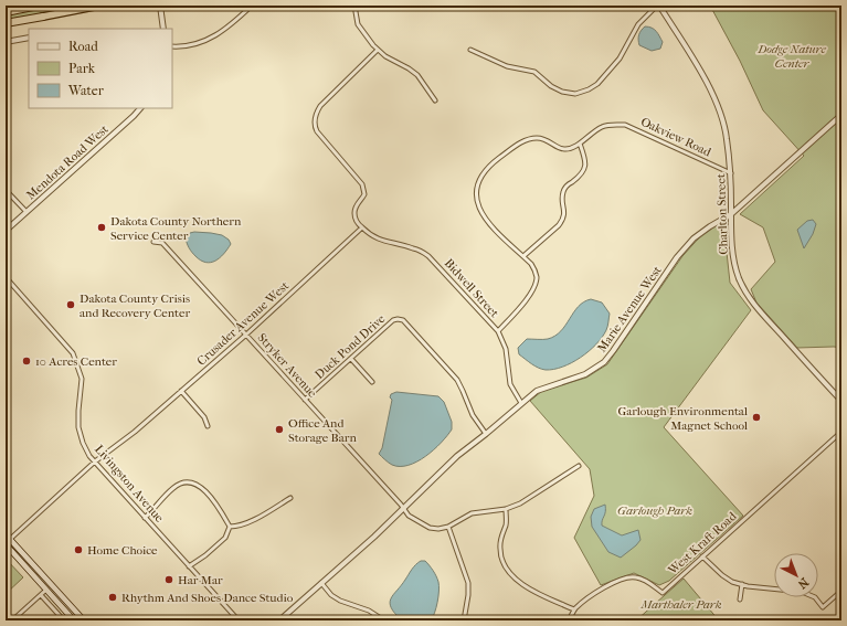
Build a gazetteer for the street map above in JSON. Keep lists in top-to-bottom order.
{
  "streets": {
    "street": [
      "Oakview Road",
      "Mendota Road West",
      "Charlton Street",
      "Bidwell Street",
      "Marie Avenue West",
      "Crusader Avenue West",
      "Duck Pond Drive",
      "Stryker Avenue",
      "Livingston Avenue",
      "West Kraft Road"
    ]
  },
  "crossings": [
    ["Oakview Road", "Charlton Street"],
    ["Oakview Road", "Bidwell Street"],
    ["Charlton Street", "Marie Avenue West"],
    ["Bidwell Street", "Marie Avenue West"],
    ["Bidwell Street", "Crusader Avenue West"],
    ["Marie Avenue West", "Duck Pond Drive"],
    ["Marie Avenue West", "Stryker Avenue"],
    ["Crusader Avenue West", "Stryker Avenue"],
    ["Crusader Avenue West", "Livingston Avenue"],
    ["Duck Pond Drive", "Stryker Avenue"]
  ],
  "parks": ["Dodge Nature Center", "Garlough Park", "Marthaler Park"],
  "places": [
    "Dakota County Northern Service Center",
    "Dakota County Crisis and Recovery Center",
    "10 Acres Center",
    "Garlough Environmental Magnet School",
    "Office And Storage Barn",
    "Home Choice",
    "Har Mar",
    "Rhythm And Shoes Dance Studio"
  ],
  "legend": ["Road", "Park", "Water"],
  "north": "bottom right"
}
